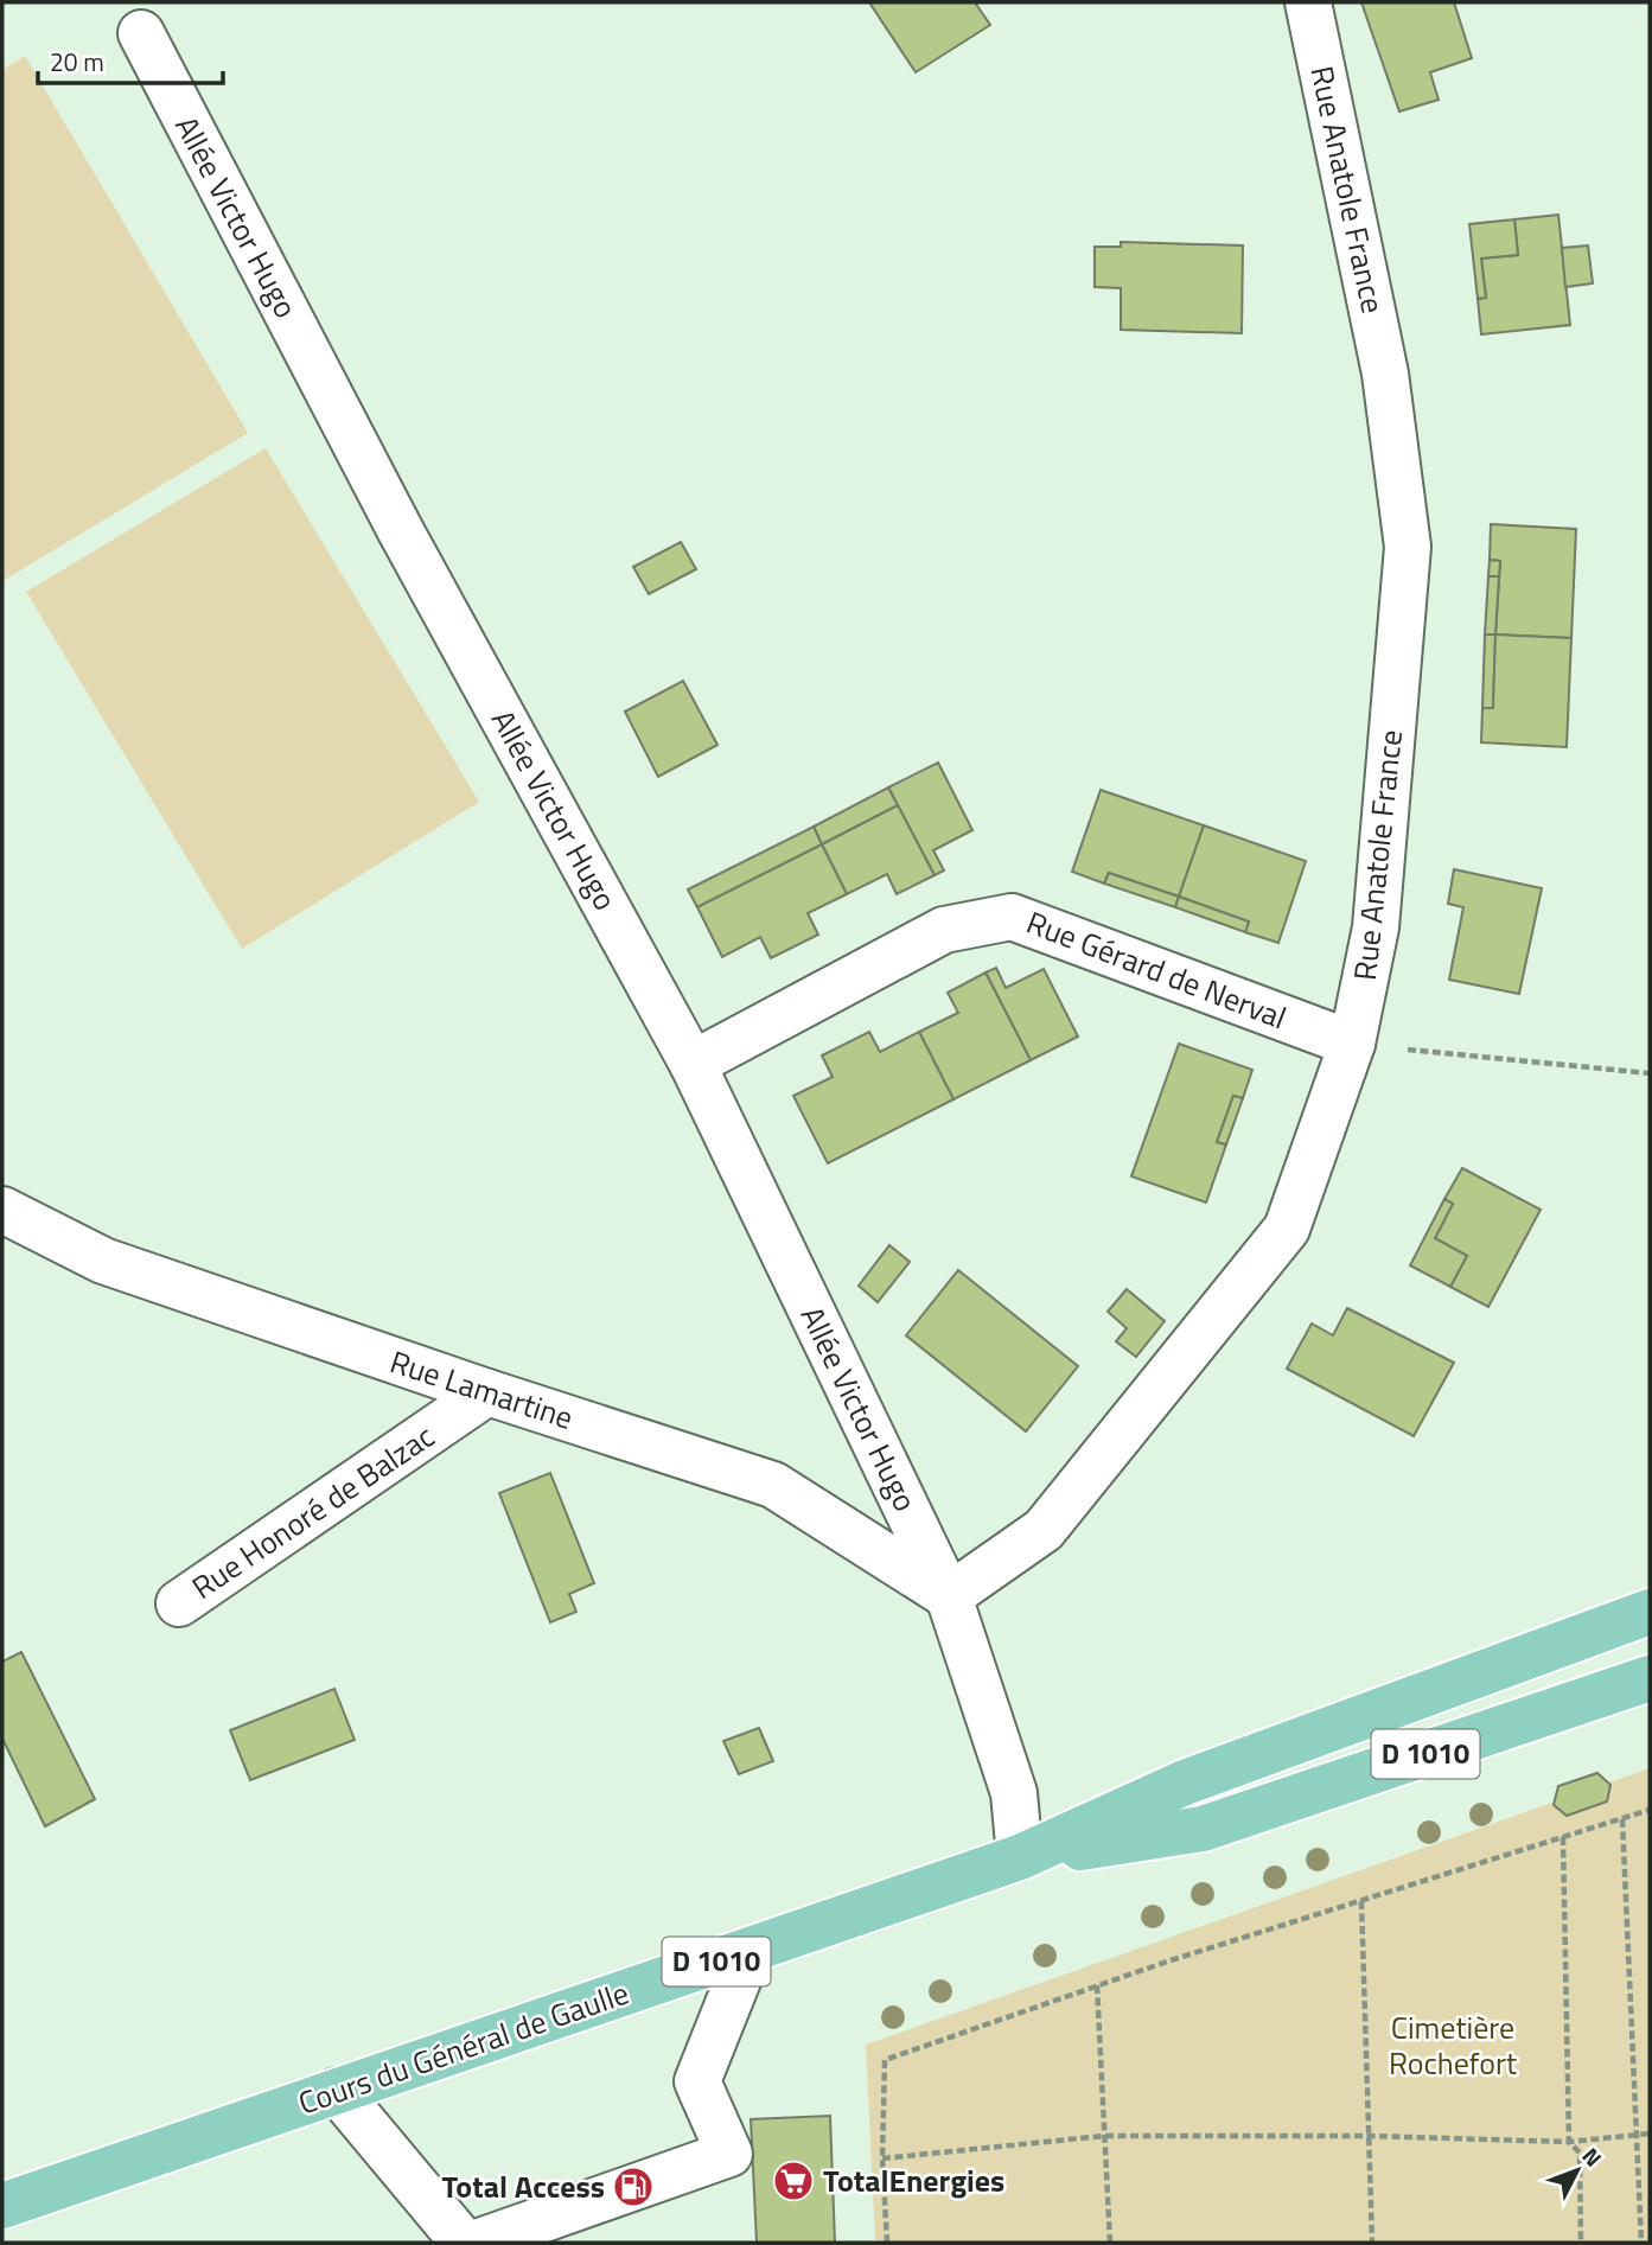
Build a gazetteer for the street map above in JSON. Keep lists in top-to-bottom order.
{
  "streets": {
    "main road": ["D 1010", "Cours du Général de Gaulle"],
    "street": [
      "Rue Anatole France",
      "Allée Victor Hugo",
      "Rue Gérard de Nerval",
      "Rue Lamartine",
      "Rue Honoré de Balzac"
    ]
  },
  "crossings": [
    ["Rue Anatole France", "Allée Victor Hugo"],
    ["Rue Anatole France", "Rue Gérard de Nerval"],
    ["Rue Anatole France", "Rue Lamartine"],
    ["Allée Victor Hugo", "Rue Gérard de Nerval"],
    ["Allée Victor Hugo", "Rue Lamartine"],
    ["Rue Lamartine", "Rue Honoré de Balzac"]
  ],
  "parks": ["Cimetière Rochefort"],
  "places": {
    "supermarket": ["TotalEnergies"],
    "fuel station": ["Total Access"]
  },
  "scale_bar": "20 m",
  "north": "top right"
}
